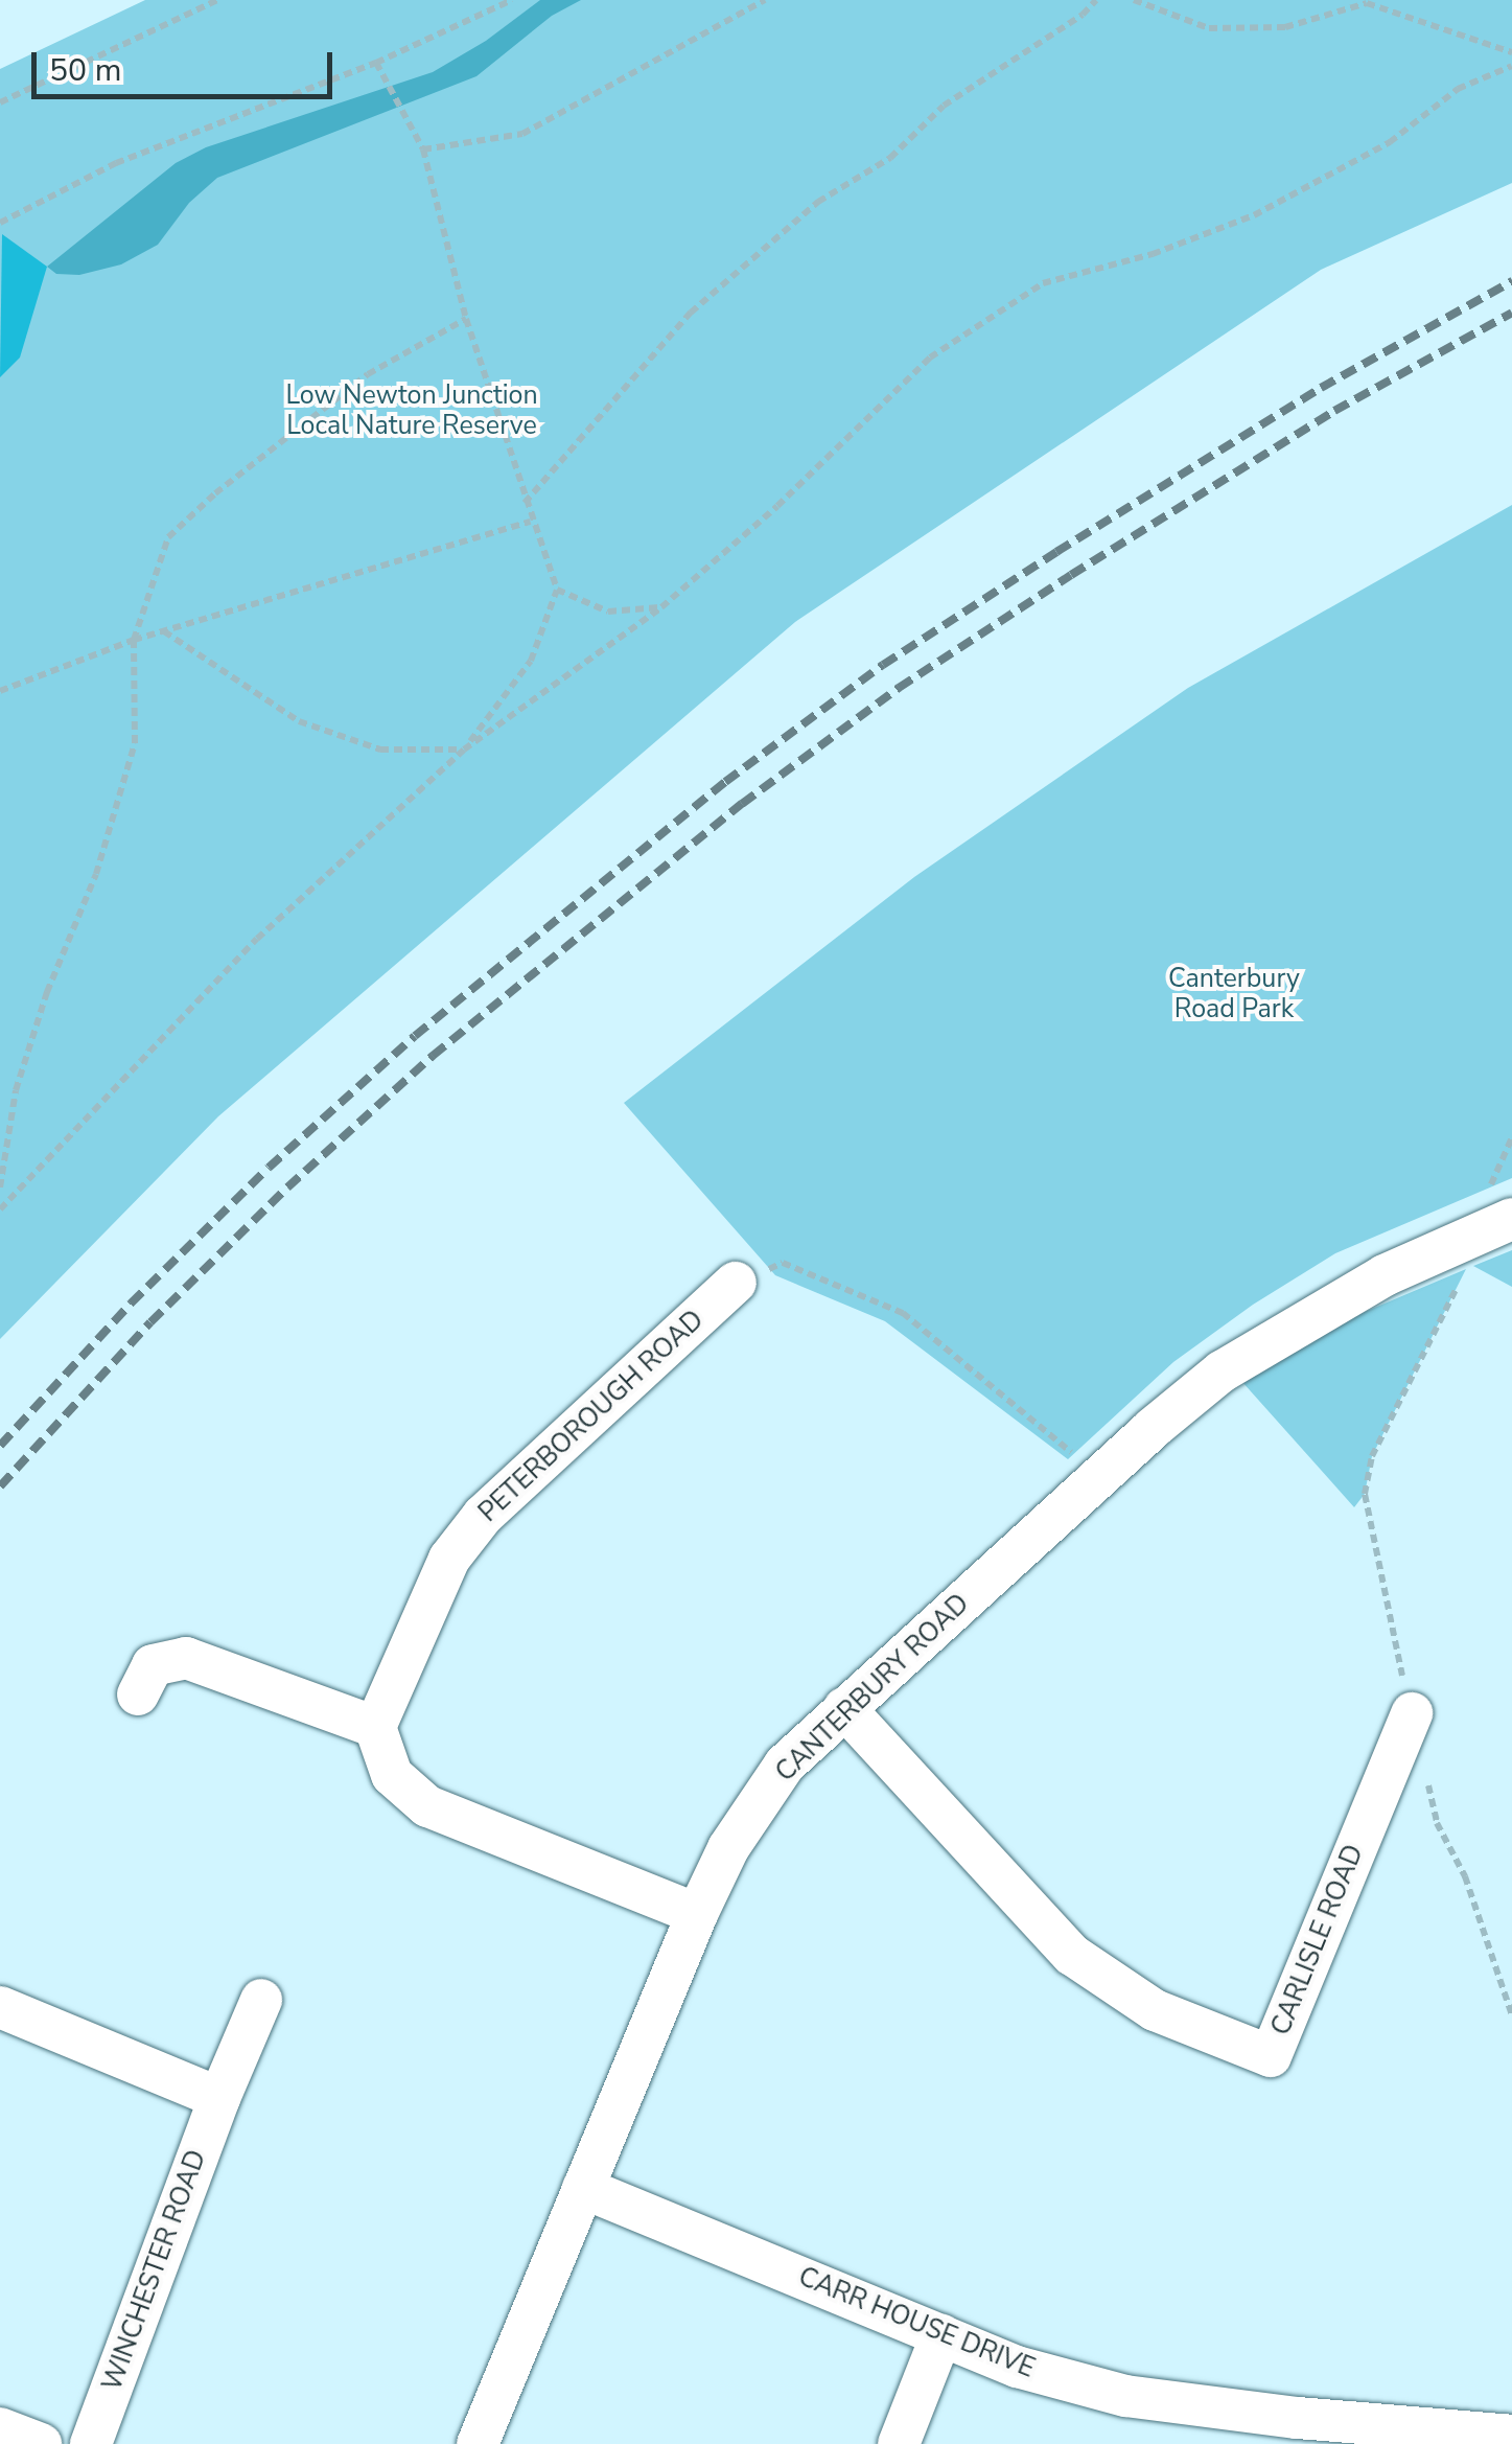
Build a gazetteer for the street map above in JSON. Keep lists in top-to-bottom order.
{
  "streets": {
    "street": [
      "PETERBOROUGH ROAD",
      "CANTERBURY ROAD",
      "CARLISLE ROAD",
      "WINCHESTER ROAD",
      "CARR HOUSE DRIVE"
    ]
  },
  "crossings": [
    ["CANTERBURY ROAD", "CARLISLE ROAD"],
    ["CANTERBURY ROAD", "CARR HOUSE DRIVE"]
  ],
  "parks": ["Low Newton Junction Local Nature Reserve", "Canterbury Road Park"],
  "scale_bar": "50 m"
}
